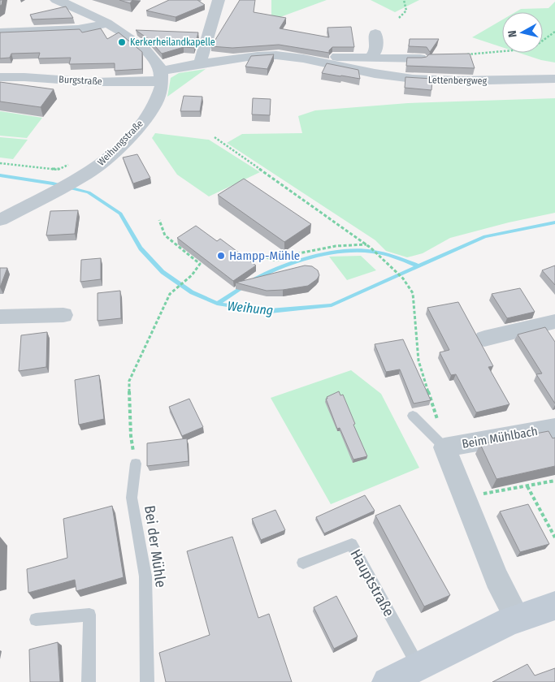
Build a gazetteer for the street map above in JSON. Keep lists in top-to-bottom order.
{
  "streets": {
    "street": [
      "Burgstraße",
      "Lettenbergweg",
      "Weihungstraße",
      "Beim Mühlbach"
    ],
    "lane": ["Bei der Mühle", "Hauptstraße"]
  },
  "crossings": [
    ["Burgstraße", "Weihungstraße"]
  ],
  "water": ["Weihung"],
  "places": ["Kerkerheilandkapelle", "Hampp-Mühle"],
  "north": "left"
}
